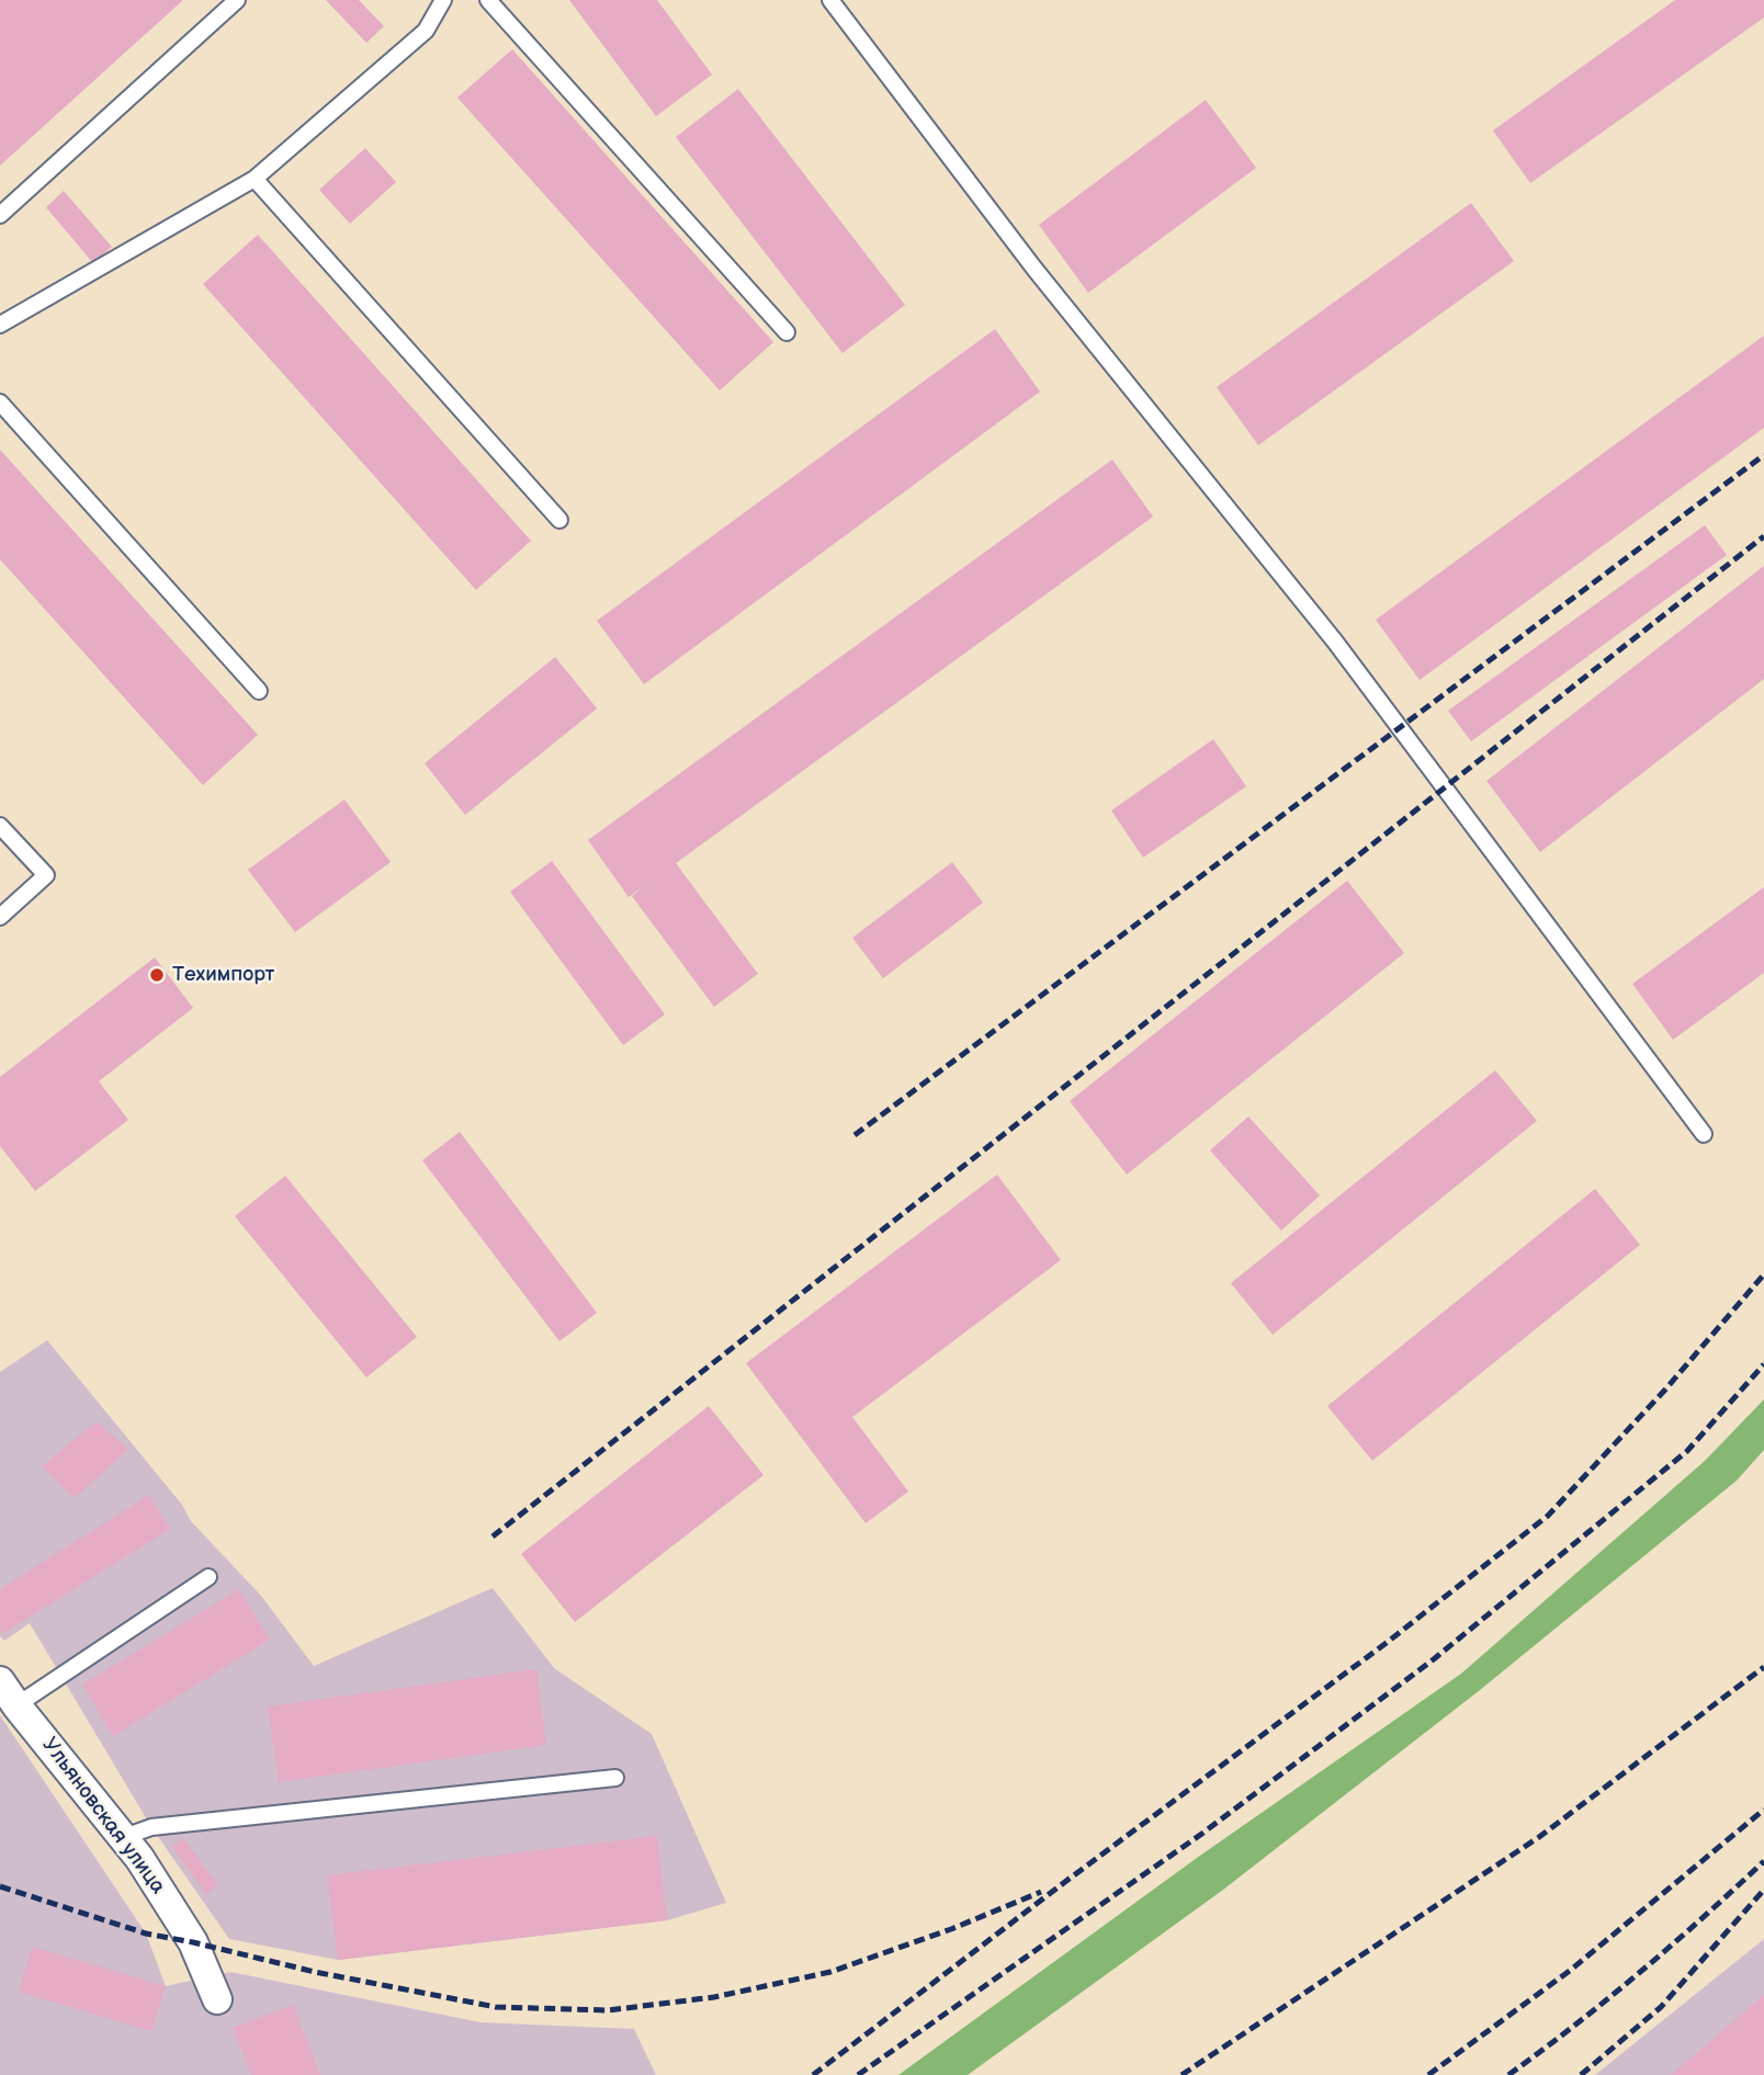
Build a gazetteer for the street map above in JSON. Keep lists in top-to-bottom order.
{
  "streets": {
    "street": ["Ульяновская улица"]
  },
  "places": ["Техимпорт"]
}
